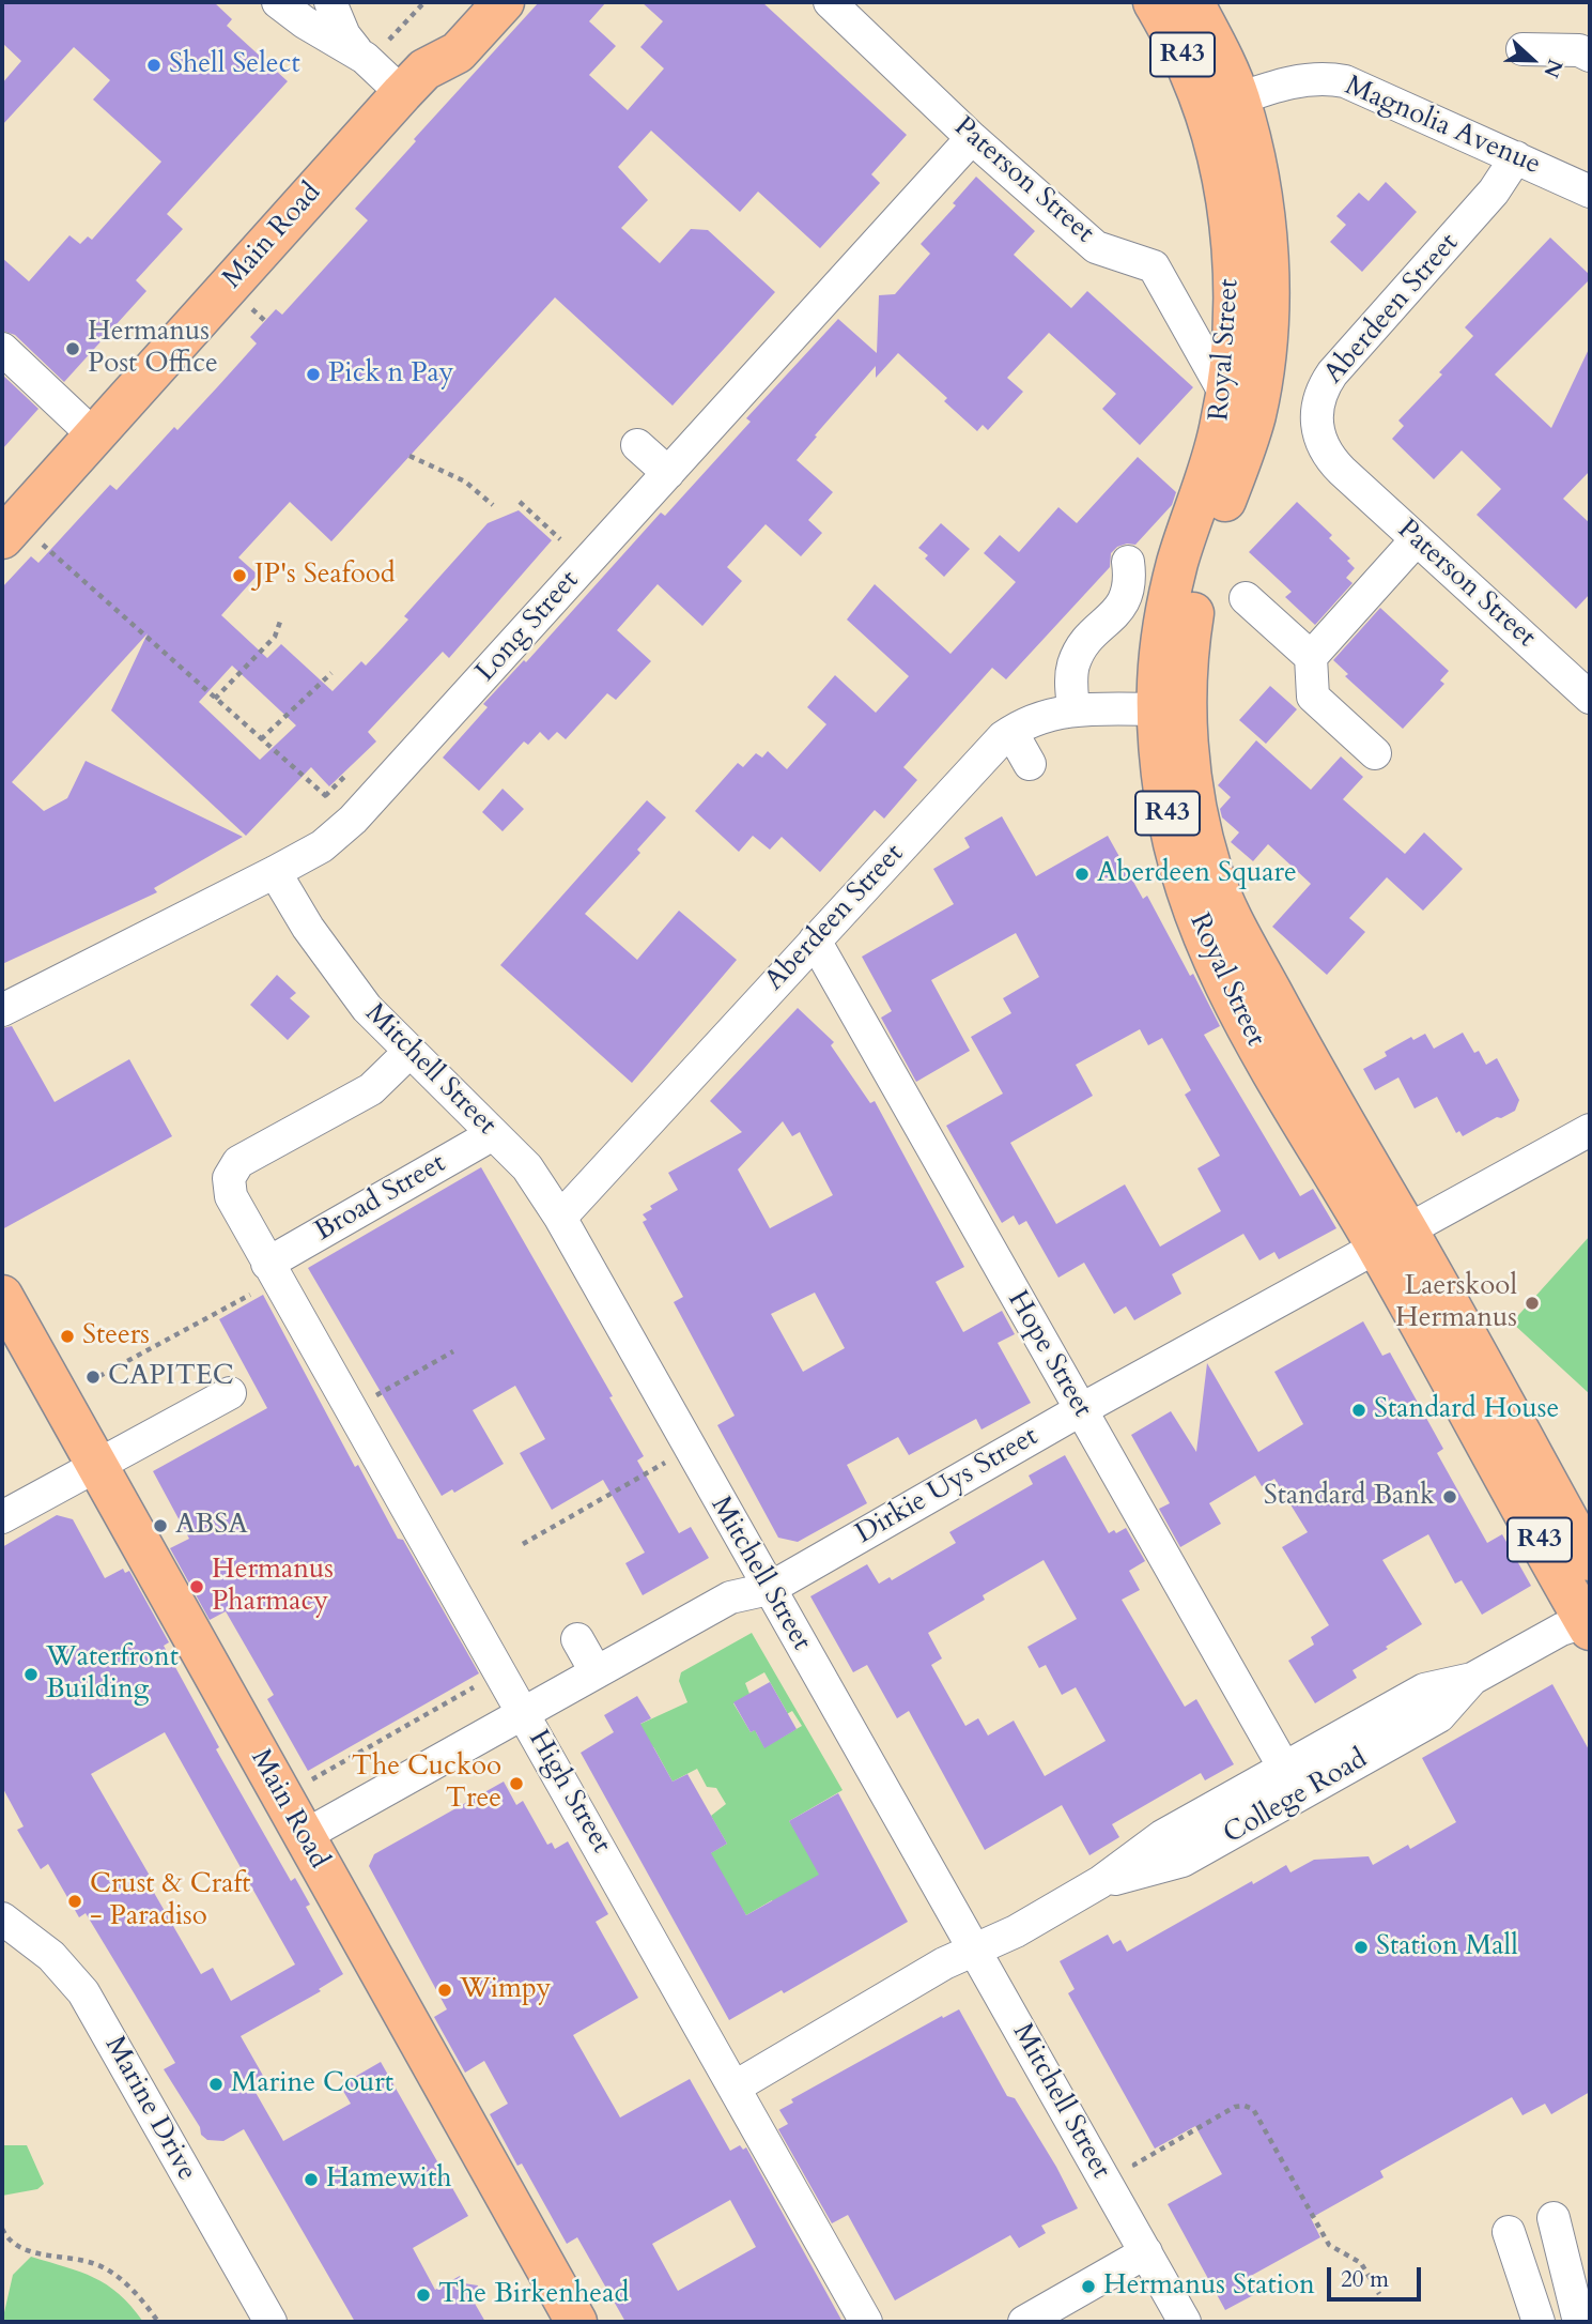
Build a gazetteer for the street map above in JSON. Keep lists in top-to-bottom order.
{
  "streets": {
    "main road": ["R43", "Main Road", "Royal Street"],
    "street": [
      "Magnolia Avenue",
      "Paterson Street",
      "Aberdeen Street",
      "Long Street",
      "Mitchell Street",
      "Broad Street",
      "Hope Street",
      "Dirkie Uys Street",
      "High Street",
      "College Road",
      "Marine Drive"
    ]
  },
  "crossings": [
    ["Magnolia Avenue", "Aberdeen Street"],
    ["Magnolia Avenue", "Royal Street"],
    ["Paterson Street", "Aberdeen Street"],
    ["Paterson Street", "Royal Street"],
    ["Paterson Street", "Long Street"],
    ["Main Road", "Dirkie Uys Street"],
    ["Aberdeen Street", "Royal Street"],
    ["Aberdeen Street", "Mitchell Street"],
    ["Aberdeen Street", "Hope Street"],
    ["Royal Street", "Dirkie Uys Street"],
    ["Royal Street", "College Road"],
    ["Long Street", "Mitchell Street"],
    ["Mitchell Street", "Broad Street"],
    ["Mitchell Street", "Dirkie Uys Street"],
    ["Mitchell Street", "High Street"],
    ["Mitchell Street", "College Road"],
    ["Broad Street", "High Street"],
    ["Hope Street", "Dirkie Uys Street"],
    ["Hope Street", "College Road"],
    ["Dirkie Uys Street", "High Street"],
    ["High Street", "College Road"]
  ],
  "places": [
    "Shell Select",
    "Hermanus Post Office",
    "Pick n Pay",
    "JP's Seafood",
    "Aberdeen Square",
    "Laerskool Hermanus",
    "Steers",
    "CAPITEC",
    "Standard House",
    "Standard Bank",
    "ABSA",
    "Hermanus Pharmacy",
    "Waterfront Building",
    "The Cuckoo Tree",
    "Crust & Craft - Paradiso",
    "Station Mall",
    "Wimpy",
    "Marine Court",
    "Hamewith",
    "Hermanus Station",
    "The Birkenhead"
  ],
  "scale_bar": "20 m",
  "north": "right"
}
